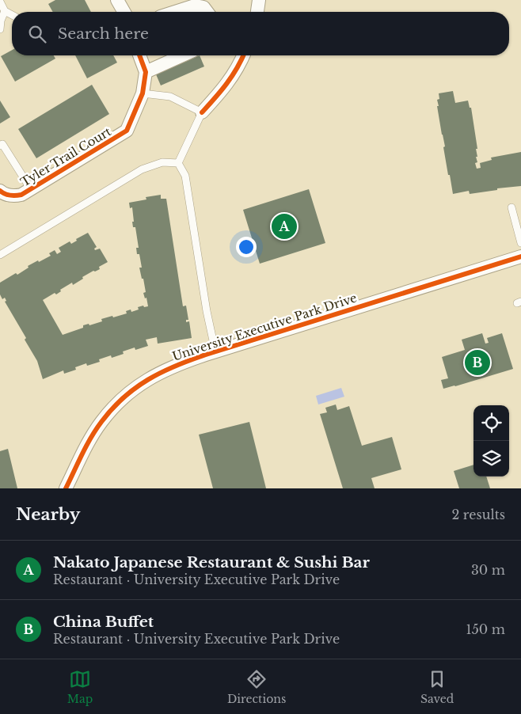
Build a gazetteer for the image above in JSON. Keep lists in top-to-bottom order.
{
  "streets": {
    "street": ["Tyler Trail Court", "University Executive Park Drive"]
  },
  "page": {
    "search": "Search here",
    "pins": ["A", "B"],
    "heading": ["Nearby", "2 results"],
    "list": [
      {
        "mark": "A",
        "name": "Nakato Japanese Restaurant & Sushi Bar",
        "note": "Restaurant · University Executive Park Drive",
        "value": "30 m"
      },
      {
        "mark": "B",
        "name": "China Buffet",
        "note": "Restaurant · University Executive Park Drive",
        "value": "150 m"
      }
    ],
    "nav": ["Map", "Directions", "Saved"]
  }
}
